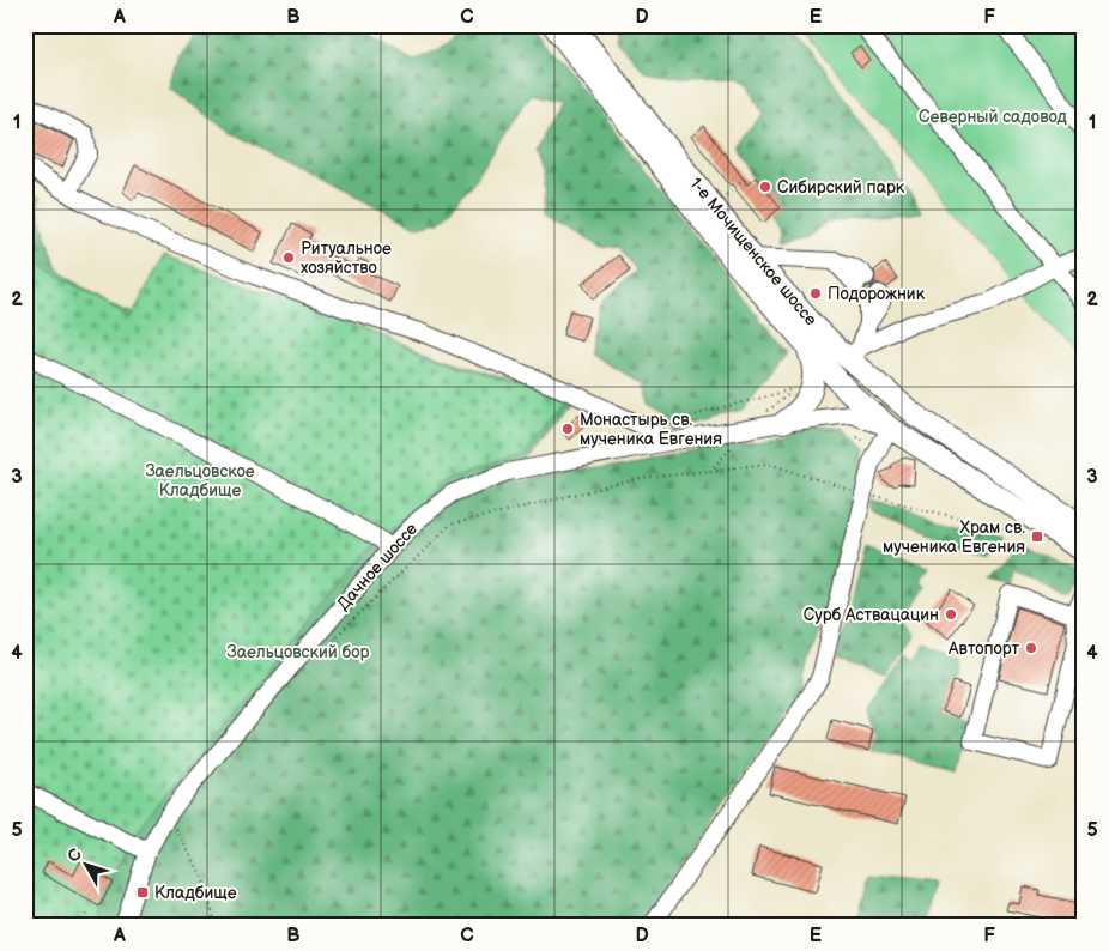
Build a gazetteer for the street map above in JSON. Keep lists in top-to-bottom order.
{
  "streets": {
    "main road": ["1-е Мочищенское шоссе"],
    "street": ["Дачное шоссе"]
  },
  "parks": ["Северный садовод", "Заельцовское Кладбище", "Заельцовский бор"],
  "places": {
    "other": [
      "Сибирский парк",
      "Ритуальное хозяйство",
      "Подорожник",
      "Монастырь св. мученика Евгения",
      "Сурб Аствацацин",
      "Автопорт"
    ],
    "transit": ["Храм св. мученика Евгения", "Кладбище"]
  },
  "north": "top left",
  "grid": {
    "columns": [
      "A",
      "B",
      "C",
      "D",
      "E",
      "F"
    ],
    "rows": [
      "1",
      "2",
      "3",
      "4",
      "5"
    ]
  }
}
